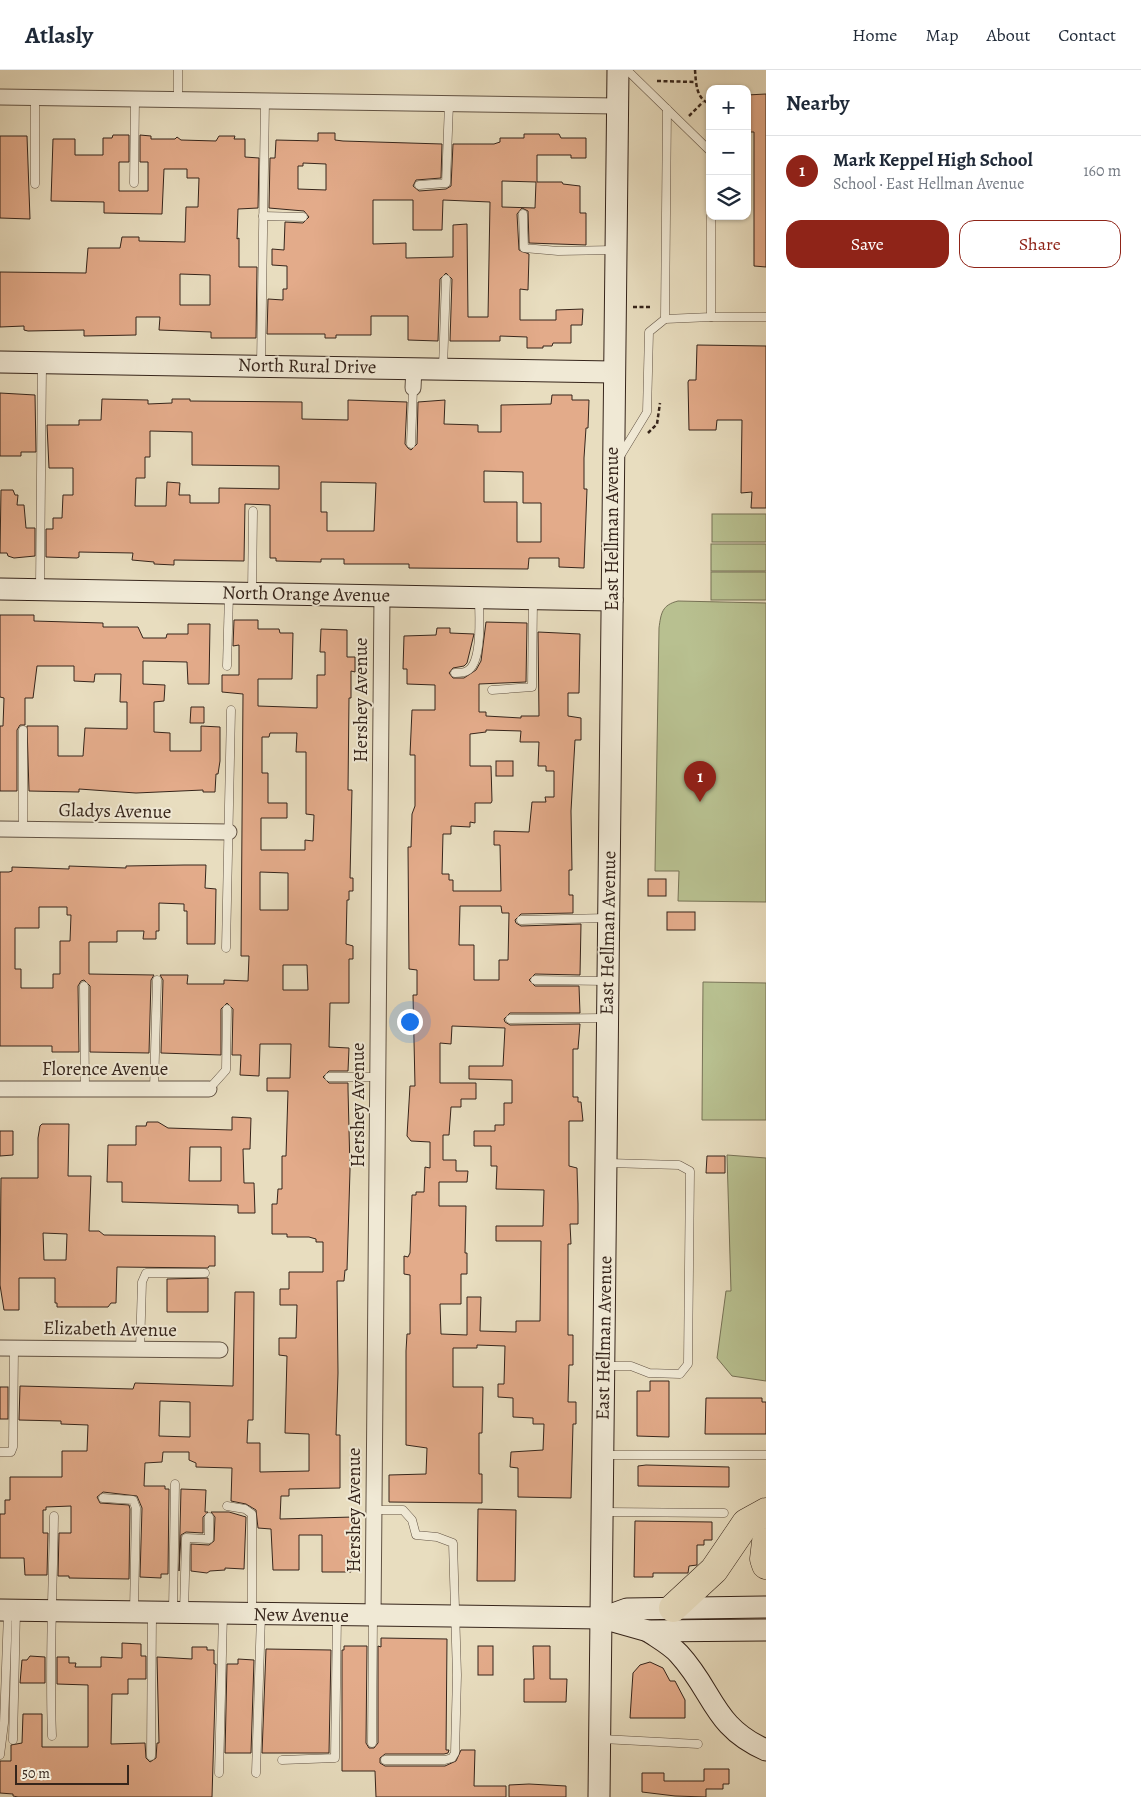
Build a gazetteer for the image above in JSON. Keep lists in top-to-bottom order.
{
  "streets": {
    "street": [
      "North Rural Drive",
      "East Hellman Avenue",
      "North Orange Avenue",
      "Hershey Avenue",
      "Gladys Avenue",
      "Florence Avenue",
      "Elizabeth Avenue",
      "New Avenue"
    ]
  },
  "crossings": [
    ["North Rural Drive", "East Hellman Avenue"],
    ["East Hellman Avenue", "North Orange Avenue"],
    ["East Hellman Avenue", "New Avenue"],
    ["North Orange Avenue", "Hershey Avenue"],
    ["Hershey Avenue", "New Avenue"]
  ],
  "scale_bar": "50 m",
  "page": {
    "header": "Atlasly",
    "nav": [
      "Home",
      "Map",
      "About",
      "Contact"
    ],
    "heading": "Nearby",
    "map_buttons": ["+", "−"],
    "list": [
      {
        "mark": "1",
        "name": "Mark Keppel High School",
        "note": "School · East Hellman Avenue",
        "value": "160 m"
      }
    ],
    "buttons": ["Save", "Share"],
    "pins": "1",
    "scale": "50 m"
  }
}
